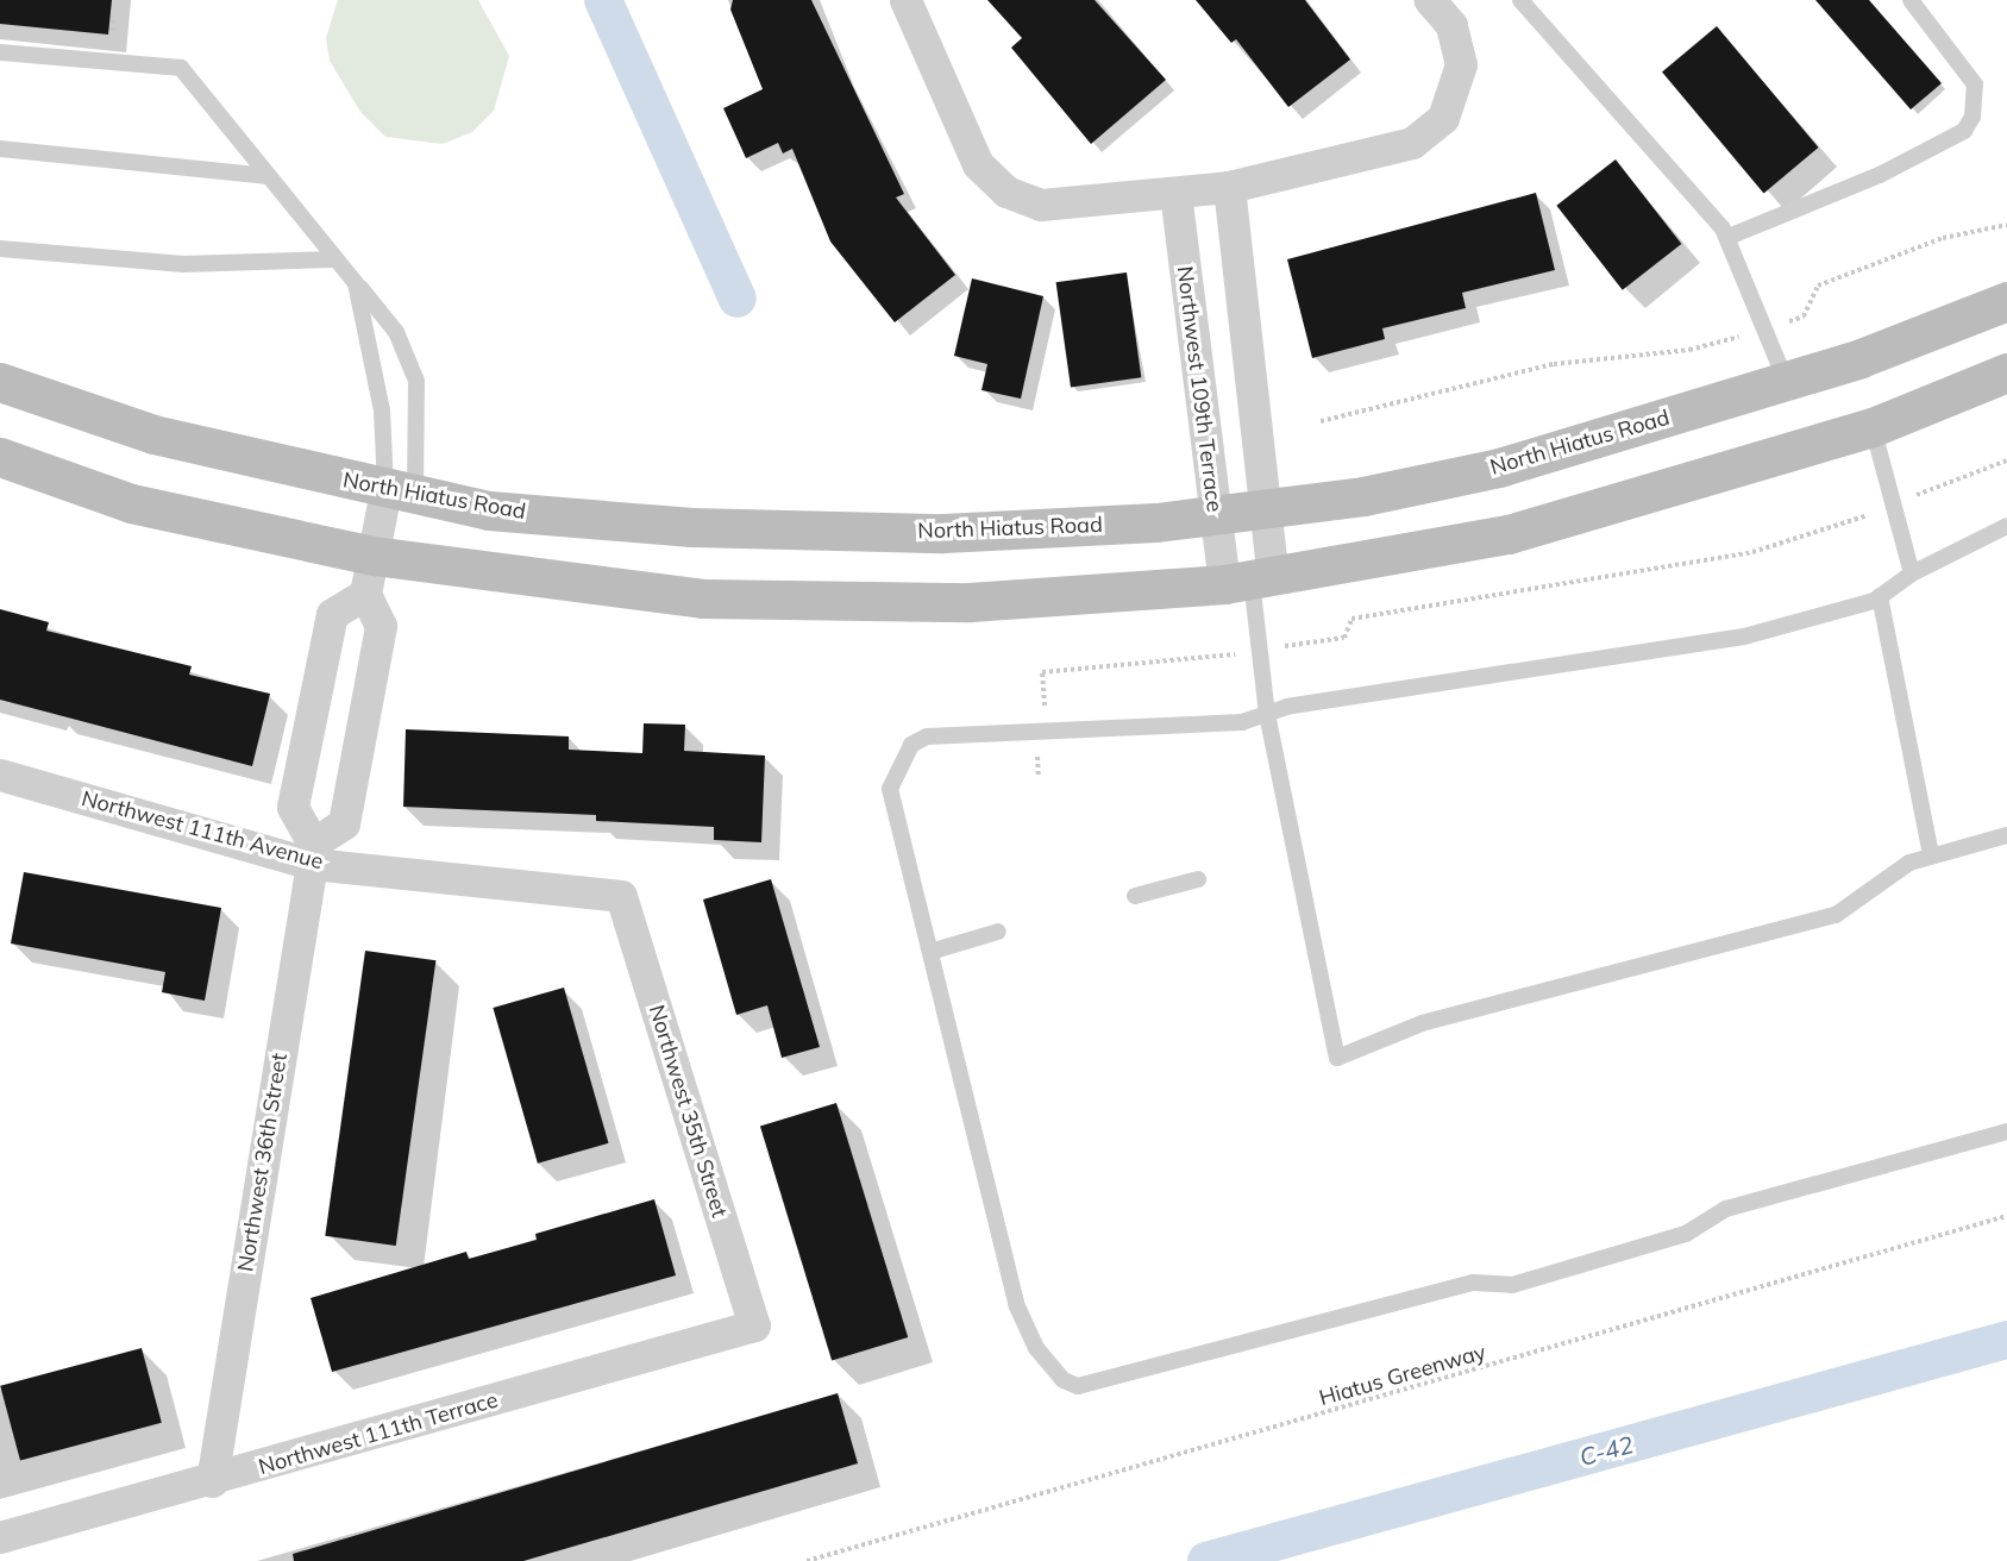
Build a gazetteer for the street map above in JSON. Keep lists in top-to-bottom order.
{
  "streets": {
    "main road": ["North Hiatus Road"],
    "street": [
      "Northwest 109th Terrace",
      "Northwest 111th Avenue",
      "Northwest 35th Street",
      "Northwest 36th Street",
      "Northwest 111th Terrace"
    ],
    "path": ["Hiatus Greenway"]
  },
  "crossings": [
    ["Northwest 109th Terrace", "North Hiatus Road"],
    ["Northwest 111th Avenue", "Northwest 35th Street"],
    ["Northwest 111th Avenue", "Northwest 36th Street"],
    ["Northwest 35th Street", "Northwest 111th Terrace"],
    ["Northwest 36th Street", "Northwest 111th Terrace"]
  ],
  "water": ["C-42"]
}
